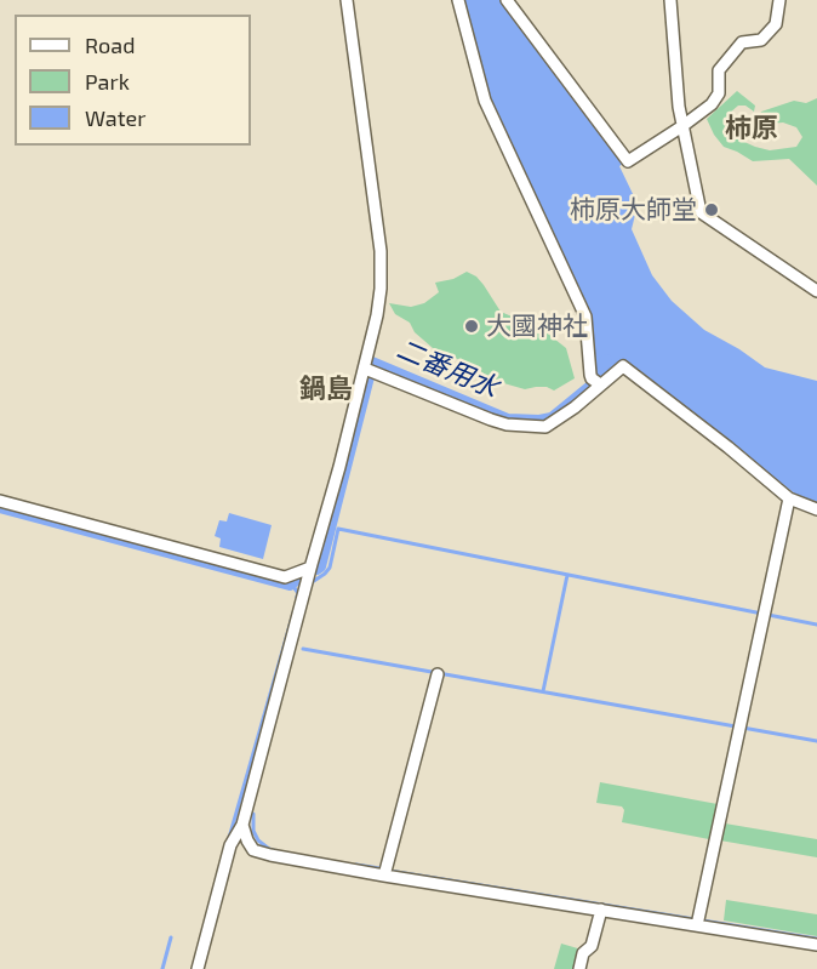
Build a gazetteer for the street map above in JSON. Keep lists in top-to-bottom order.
{
  "districts": ["柿原", "鍋島"],
  "water": ["二番用水"],
  "places": ["柿原大師堂", "大國神社"],
  "legend": ["Road", "Park", "Water"]
}
